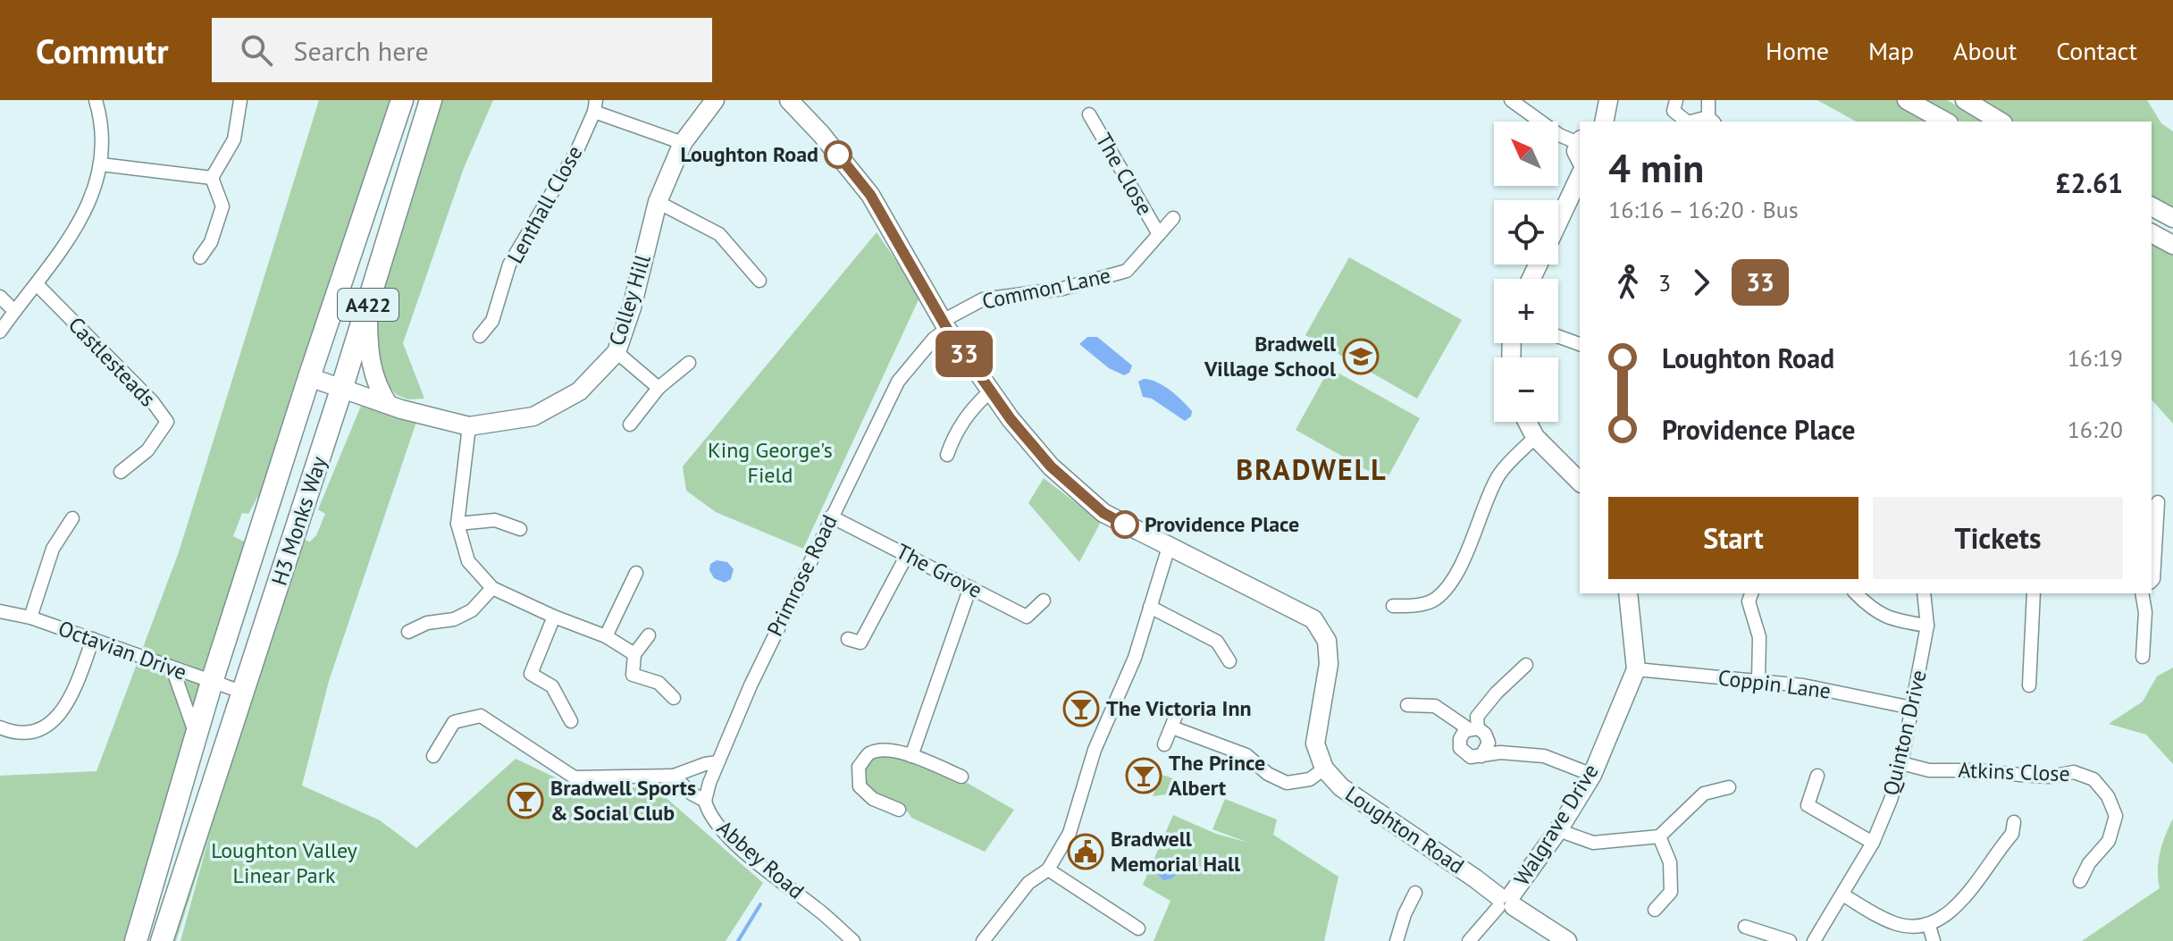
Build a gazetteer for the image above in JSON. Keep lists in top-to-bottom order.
{
  "streets": {
    "main road": ["A422", "H3 Monks Way"],
    "street": [
      "The Close",
      "Lenthall Close",
      "Common Lane",
      "Colley Hill",
      "Castlesteads",
      "The Grove",
      "Primrose Road",
      "Octavian Drive",
      "Coppin Lane",
      "Quinton Drive",
      "Atkins Close",
      "Walgrave Drive",
      "Loughton Road",
      "Abbey Road"
    ]
  },
  "crossings": [
    ["The Close", "Common Lane"],
    ["Lenthall Close", "Colley Hill"],
    ["Common Lane", "Primrose Road"],
    ["Colley Hill", "H3 Monks Way"],
    ["H3 Monks Way", "Octavian Drive"],
    ["The Grove", "Primrose Road"],
    ["Primrose Road", "Abbey Road"],
    ["Coppin Lane", "Quinton Drive"],
    ["Coppin Lane", "Walgrave Drive"],
    ["Quinton Drive", "Atkins Close"],
    ["Walgrave Drive", "Loughton Road"]
  ],
  "districts": ["BRADWELL"],
  "parks": ["King George's Field", "Loughton Valley Linear Park"],
  "places": {
    "other": ["Loughton Road", "Providence Place"],
    "school or university": ["Bradwell Village School"],
    "bar": ["The Victoria Inn", "The Prince Albert", "Bradwell Sports & Social Club"],
    "public building": ["Bradwell Memorial Hall"]
  },
  "lines": ["bus line 33"],
  "north": "top left",
  "page": {
    "header": "Commutr",
    "search": "Search here",
    "nav": [
      "Home",
      "Map",
      "About",
      "Contact"
    ],
    "on_map": "33",
    "map_buttons": ["+", "−"],
    "heading": ["4 min", "16:16 – 16:20 · Bus", "£2.61"],
    "legs": ["3", "33"],
    "list": [
      {
        "name": "Loughton Road",
        "value": "16:19"
      },
      {
        "name": "Providence Place",
        "value": "16:20"
      }
    ],
    "buttons": ["Start", "Tickets"]
  }
}
